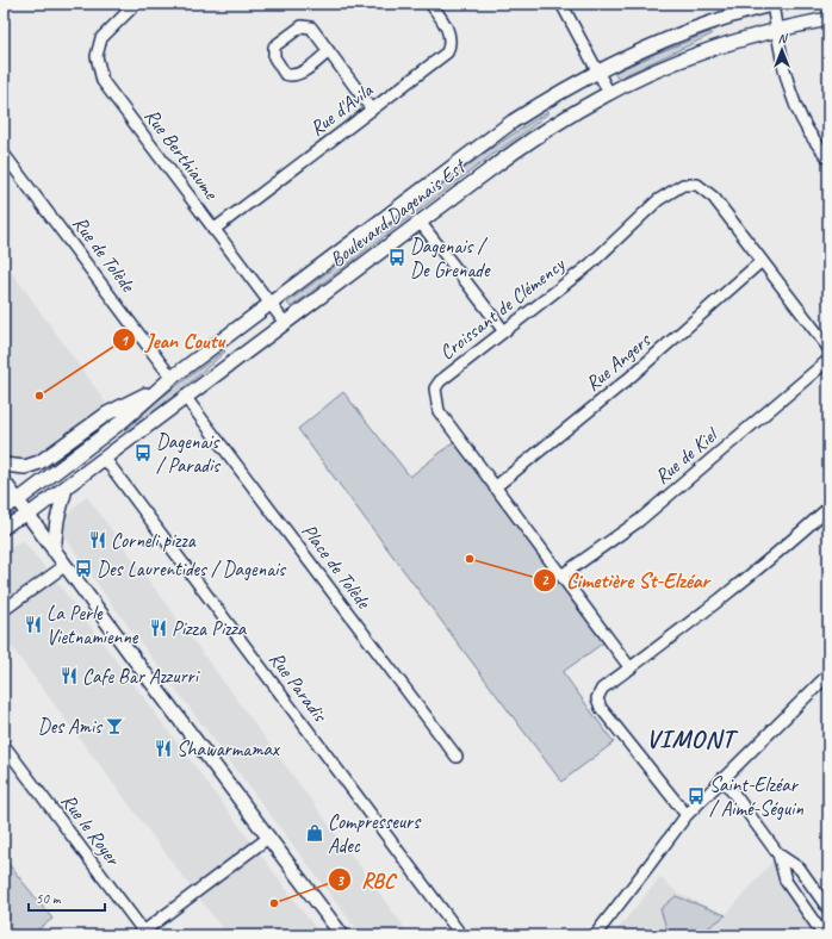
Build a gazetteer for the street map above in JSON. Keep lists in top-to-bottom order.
{
  "streets": {
    "main road": ["Boulevard Dagenais Est"],
    "street": [
      "Rue d'Avila",
      "Rue Berthiaume",
      "Rue de Tolède",
      "Croissant de Clémency",
      "Rue Angers",
      "Rue de Kiel",
      "Place de Tolède",
      "Rue Paradis",
      "Rue le Royer"
    ]
  },
  "crossings": [
    ["Rue d'Avila", "Rue Berthiaume"],
    ["Rue Berthiaume", "Boulevard Dagenais Est"],
    ["Boulevard Dagenais Est", "Rue de Tolède"],
    ["Boulevard Dagenais Est", "Place de Tolède"],
    ["Boulevard Dagenais Est", "Rue Paradis"],
    ["Croissant de Clémency", "Rue Angers"],
    ["Croissant de Clémency", "Rue de Kiel"]
  ],
  "districts": ["VIMONT"],
  "places": {
    "bus stop": [
      "Dagenais / De Grenade",
      "Dagenais / Paradis",
      "Des Laurentides / Dagenais",
      "Saint-Elzéar / Aimé-Séguin"
    ],
    "other": ["Jean Coutu", "Cimetière St-Elzéar", "RBC"],
    "restaurant": [
      "Corneli pizza",
      "La Perle Vietnamienne",
      "Pizza Pizza",
      "Cafe Bar Azzurri",
      "Shawarmamax"
    ],
    "bar": ["Des Amis"],
    "shop": ["Compresseurs Adec"]
  },
  "scale_bar": "50 m",
  "north": "top"
}
